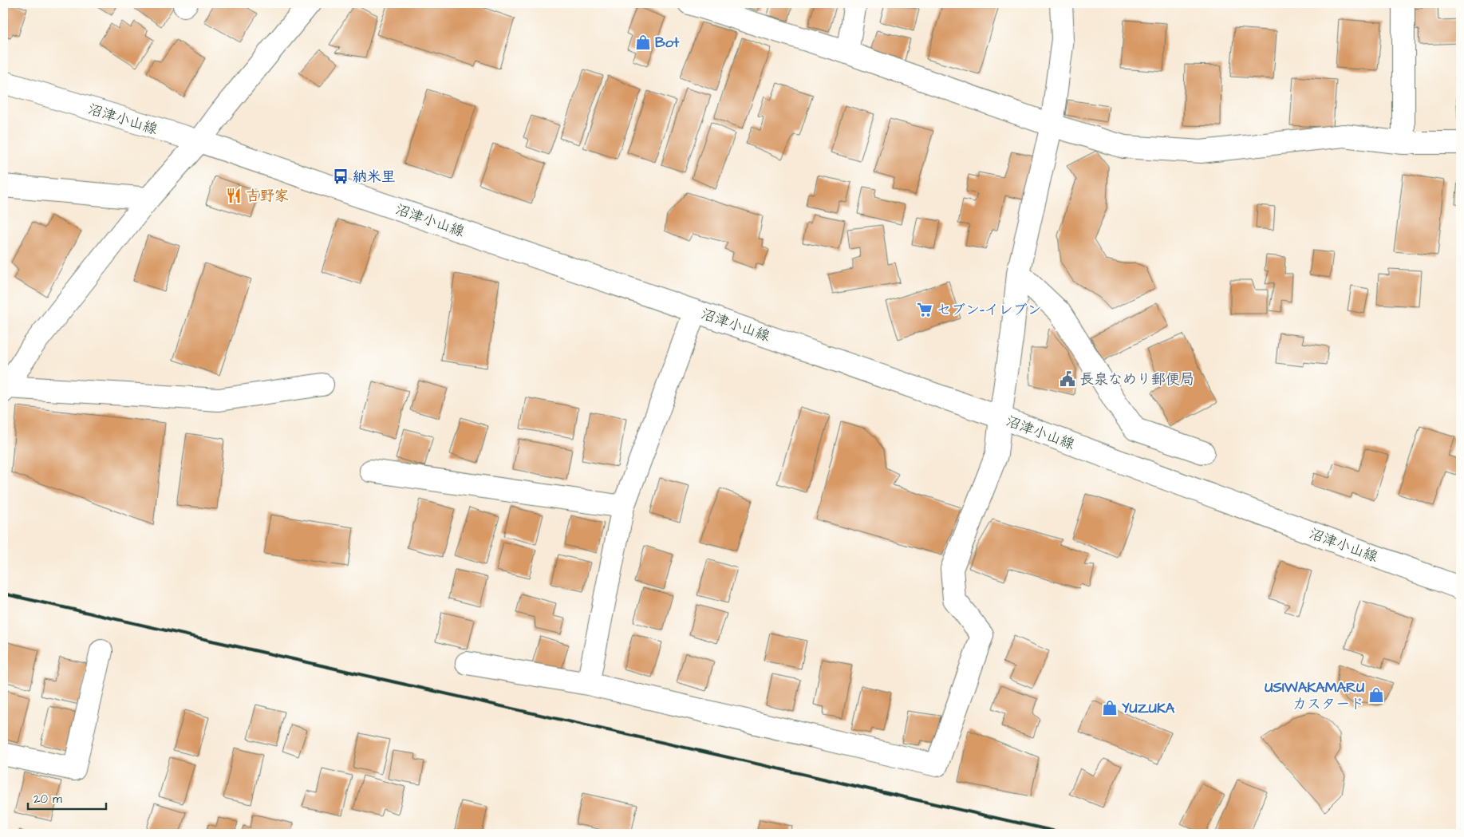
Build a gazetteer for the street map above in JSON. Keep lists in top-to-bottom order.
{
  "streets": {
    "street": ["沼津小山線"]
  },
  "places": {
    "shop": ["Bot", "USIWAKAMARU カスタード", "YUZUKA"],
    "bus stop": ["納米里"],
    "restaurant": ["吉野家"],
    "supermarket": ["セブン-イレブン"],
    "public building": ["長泉なめり郵便局"]
  },
  "scale_bar": "20 m"
}
